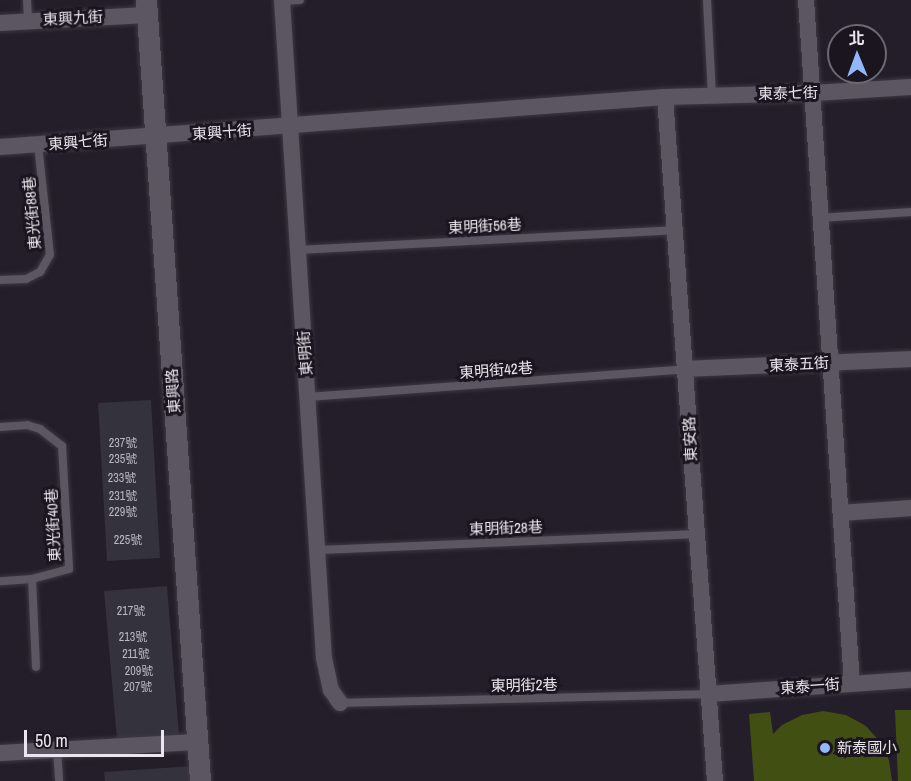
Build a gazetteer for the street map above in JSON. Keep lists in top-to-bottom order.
{
  "streets": {
    "street": [
      "東興九街",
      "東泰七街",
      "東興十街",
      "東興七街",
      "東明街",
      "東泰五街",
      "東興路",
      "東安路",
      "東泰一街"
    ],
    "lane": [
      "東光街88巷",
      "東明街56巷",
      "東明街42巷",
      "東光街40巷",
      "東明街28巷",
      "東明街2巷"
    ]
  },
  "crossings": [
    ["東興九街", "東興路"],
    ["東泰七街", "東興十街"],
    ["東泰七街", "東安路"],
    ["東興十街", "東興七街"],
    ["東興十街", "東明街"],
    ["東興十街", "東興路"],
    ["東興十街", "東安路"],
    ["東興七街", "東光街88巷"],
    ["東興七街", "東興路"],
    ["東明街56巷", "東明街"],
    ["東明街56巷", "東安路"],
    ["東明街", "東明街42巷"],
    ["東明街", "東明街28巷"],
    ["東明街", "東明街2巷"],
    ["東泰五街", "東明街42巷"],
    ["東泰五街", "東安路"],
    ["東明街42巷", "東安路"],
    ["東安路", "東明街28巷"],
    ["東安路", "東明街2巷"],
    ["東安路", "東泰一街"],
    ["東明街2巷", "東泰一街"]
  ],
  "places": ["新泰國小"],
  "house_numbers": [
    "237號",
    "235號",
    "233號",
    "231號",
    "229號",
    "225號",
    "217號",
    "213號",
    "211號",
    "209號",
    "207號"
  ],
  "scale_bar": "50 m",
  "north": "top"
}
